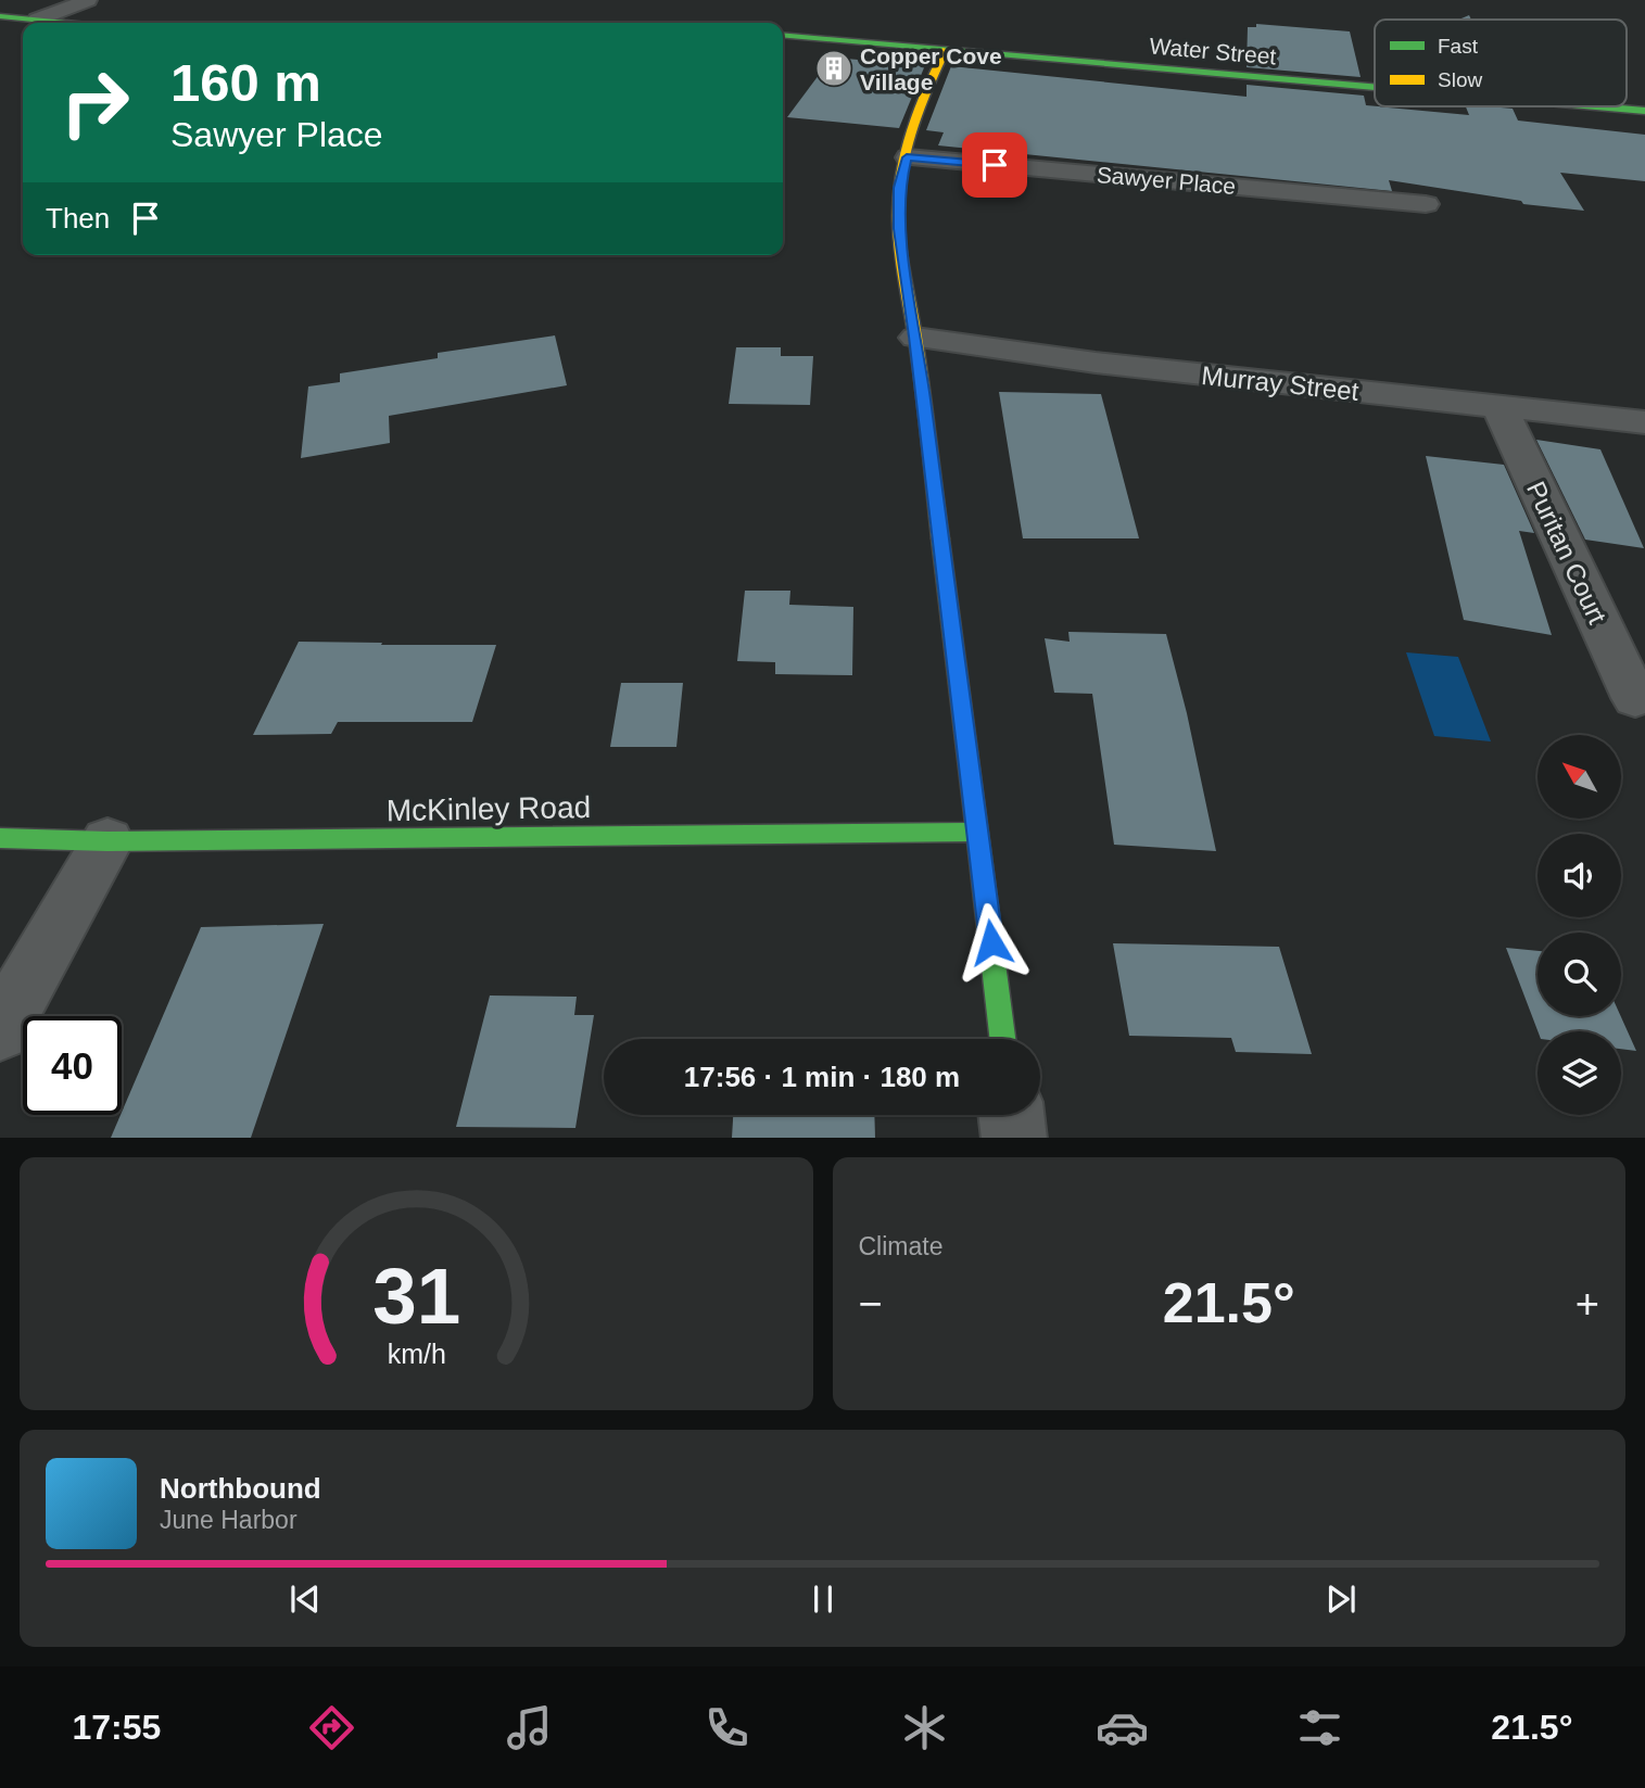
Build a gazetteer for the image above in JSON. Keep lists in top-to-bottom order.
{
  "streets": {
    "street": [
      "Water Street",
      "Sawyer Place",
      "Murray Street",
      "Puritan Court",
      "McKinley Road"
    ]
  },
  "crossings": [
    ["Murray Street", "Puritan Court"]
  ],
  "places": {
    "building": ["Copper Cove Village"]
  },
  "legend": ["Fast", "Slow"],
  "north": "top left",
  "page": {
    "turn": ["160 m", "Sawyer Place"],
    "then": "Then",
    "limit": "40",
    "trip": "17:56 · 1 min · 180 m",
    "tile": "Climate",
    "heat": ["−", "21.5°", "+"],
    "song": ["Northbound", "June Harbor"],
    "tabs": ["17:55", "21.5°"],
    "gauge": ["31", "km/h"]
  }
}
